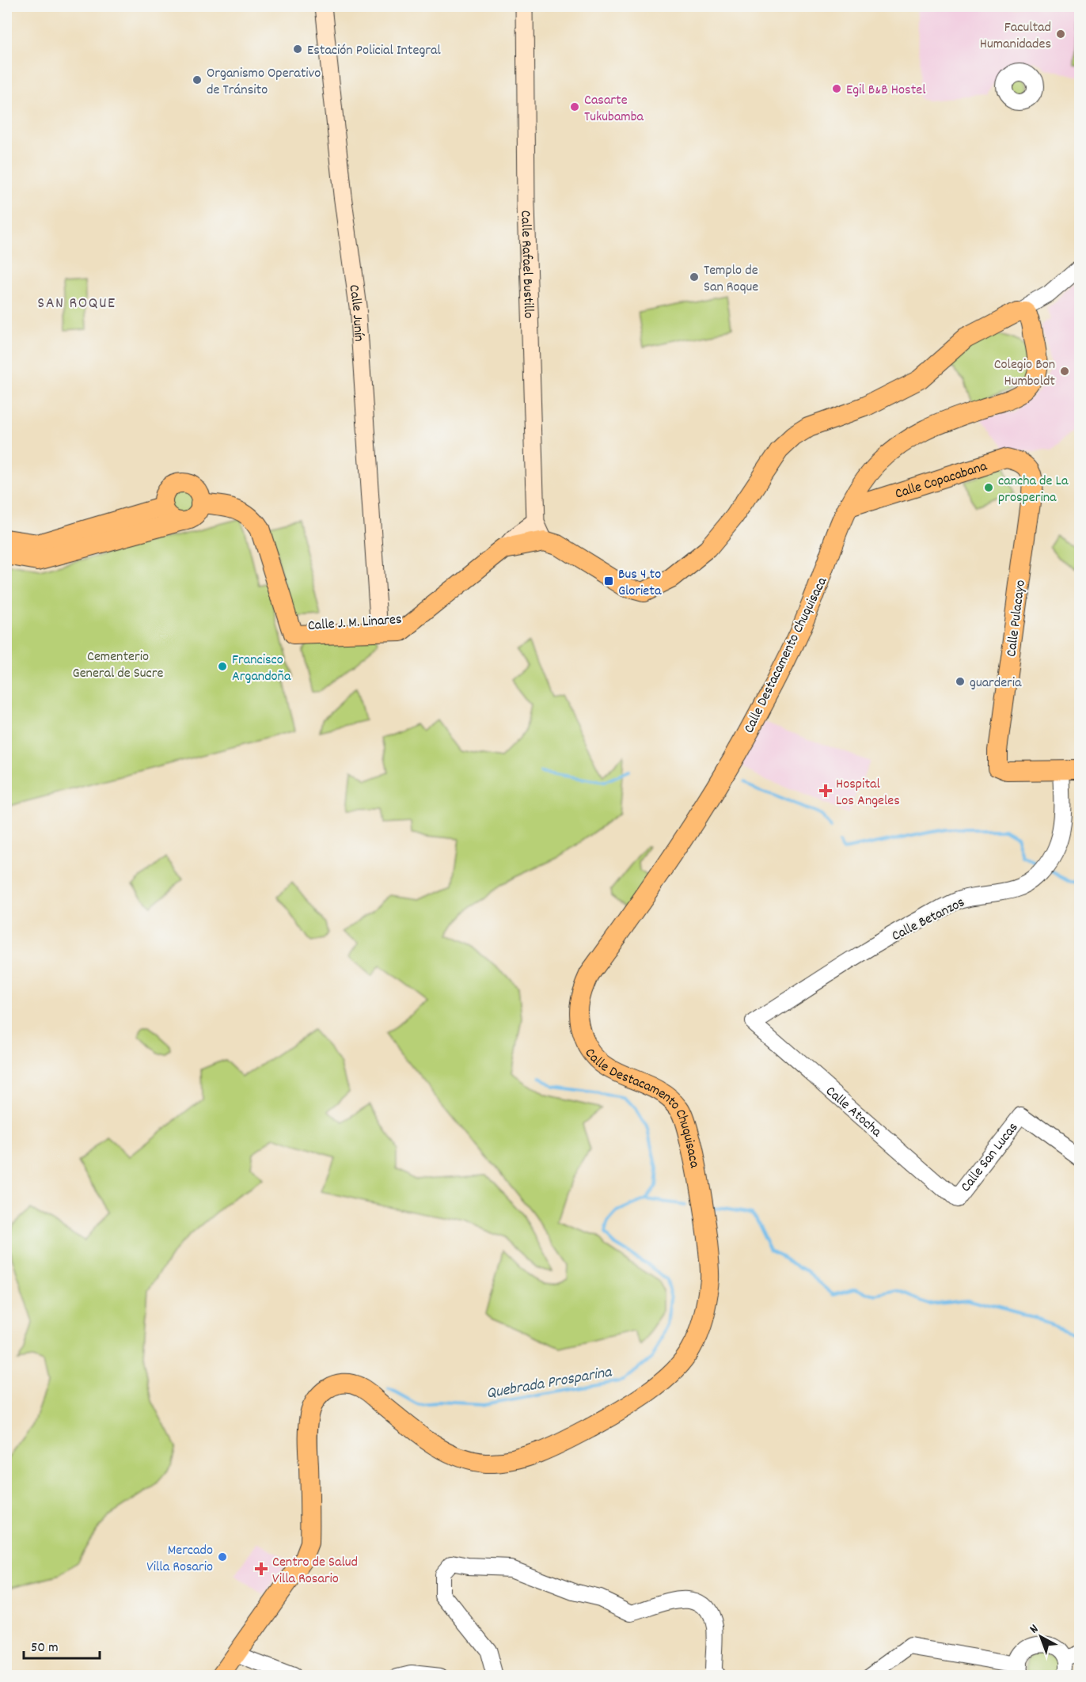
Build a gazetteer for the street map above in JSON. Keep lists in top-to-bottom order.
{
  "streets": {
    "main road": [
      "Calle Rafael Bustillo",
      "Calle Junín",
      "Calle Copacabana",
      "Calle Pulacayo",
      "Calle J. M. Linares",
      "Calle Destacamento Chuquisaca"
    ],
    "street": ["Calle Betanzos", "Calle Atocha", "Calle San Lucas"]
  },
  "crossings": [
    ["Calle Rafael Bustillo", "Calle J. M. Linares"],
    ["Calle Junín", "Calle J. M. Linares"],
    ["Calle Copacabana", "Calle Pulacayo"],
    ["Calle Copacabana", "Calle Destacamento Chuquisaca"],
    ["Calle Pulacayo", "Calle Betanzos"],
    ["Calle Betanzos", "Calle Atocha"],
    ["Calle Atocha", "Calle San Lucas"]
  ],
  "districts": ["SAN ROQUE"],
  "water": ["Quebrada Prosparina"],
  "parks": ["Cementerio General de Sucre"],
  "places": {
    "other": [
      "Facultad Humanidades",
      "Estación Policial Integral",
      "Organismo Operativo de Tránsito",
      "Egil B&B Hostel",
      "Casarte Tukubamba",
      "Templo de San Roque",
      "Colegio Bon Humboldt",
      "cancha de La prosperina",
      "Francisco Argandoña",
      "guarderia",
      "Mercado Villa Rosario"
    ],
    "transit": ["Bus 4 to Glorieta"],
    "health": ["Hospital Los Angeles", "Centro de Salud Villa Rosario"]
  },
  "scale_bar": "50 m",
  "north": "top left"
}
